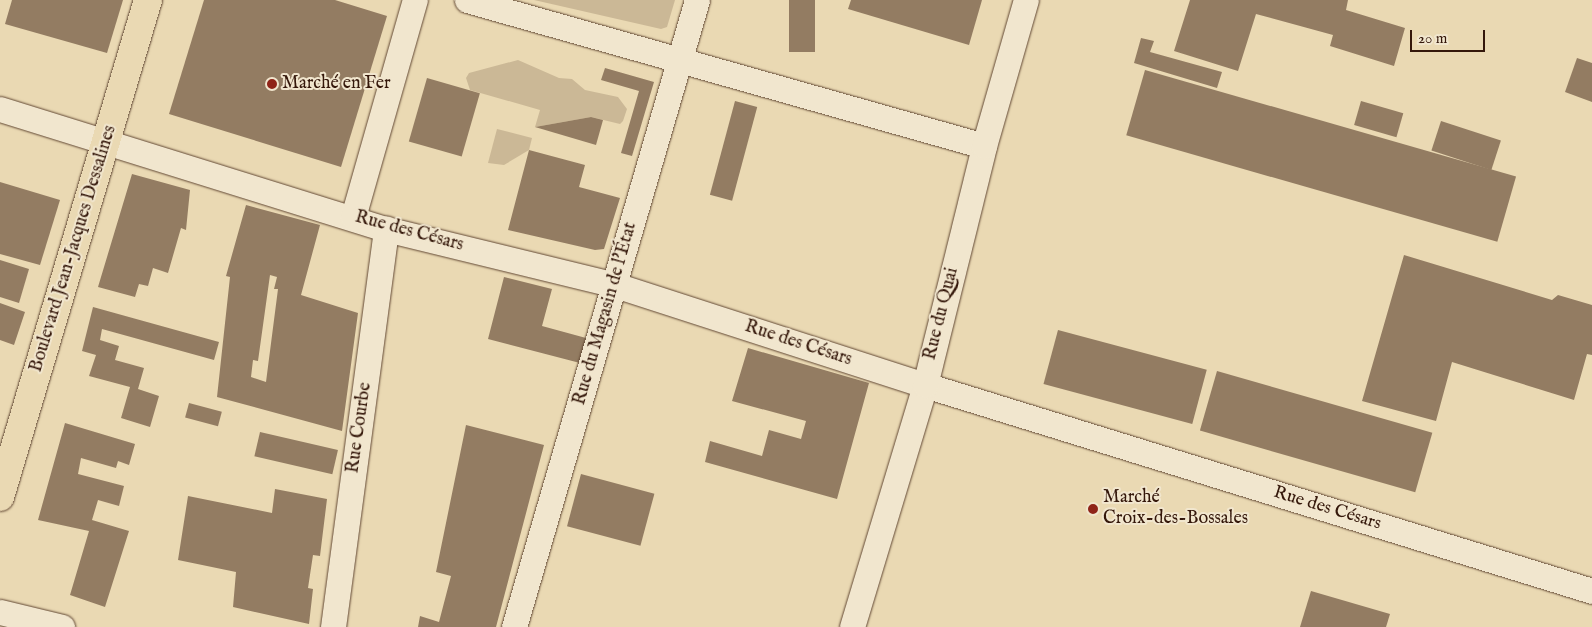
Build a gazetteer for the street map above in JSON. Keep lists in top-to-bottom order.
{
  "streets": {
    "main road": ["Boulevard Jean-Jacques Dessalines"],
    "street": [
      "Rue des Césars",
      "Rue du Magasin de l'État",
      "Rue du Quai",
      "Rue Courbe"
    ]
  },
  "crossings": [
    ["Rue des Césars", "Boulevard Jean-Jacques Dessalines"],
    ["Rue des Césars", "Rue du Magasin de l'État"],
    ["Rue des Césars", "Rue du Quai"],
    ["Rue des Césars", "Rue Courbe"]
  ],
  "places": ["Marché en Fer", "Marché Croix-des-Bossales"],
  "scale_bar": "20 m"
}
